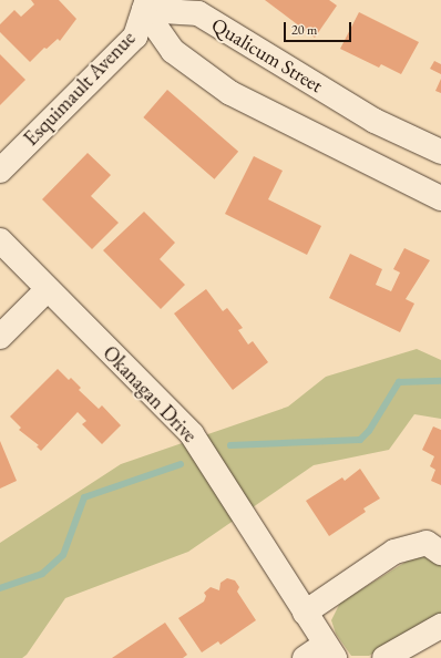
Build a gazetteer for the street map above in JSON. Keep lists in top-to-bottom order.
{
  "streets": {
    "street": ["Qualicum Street", "Esquimault Avenue", "Okanagan Drive"]
  },
  "crossings": [
    ["Qualicum Street", "Esquimault Avenue"]
  ],
  "scale_bar": "20 m"
}
